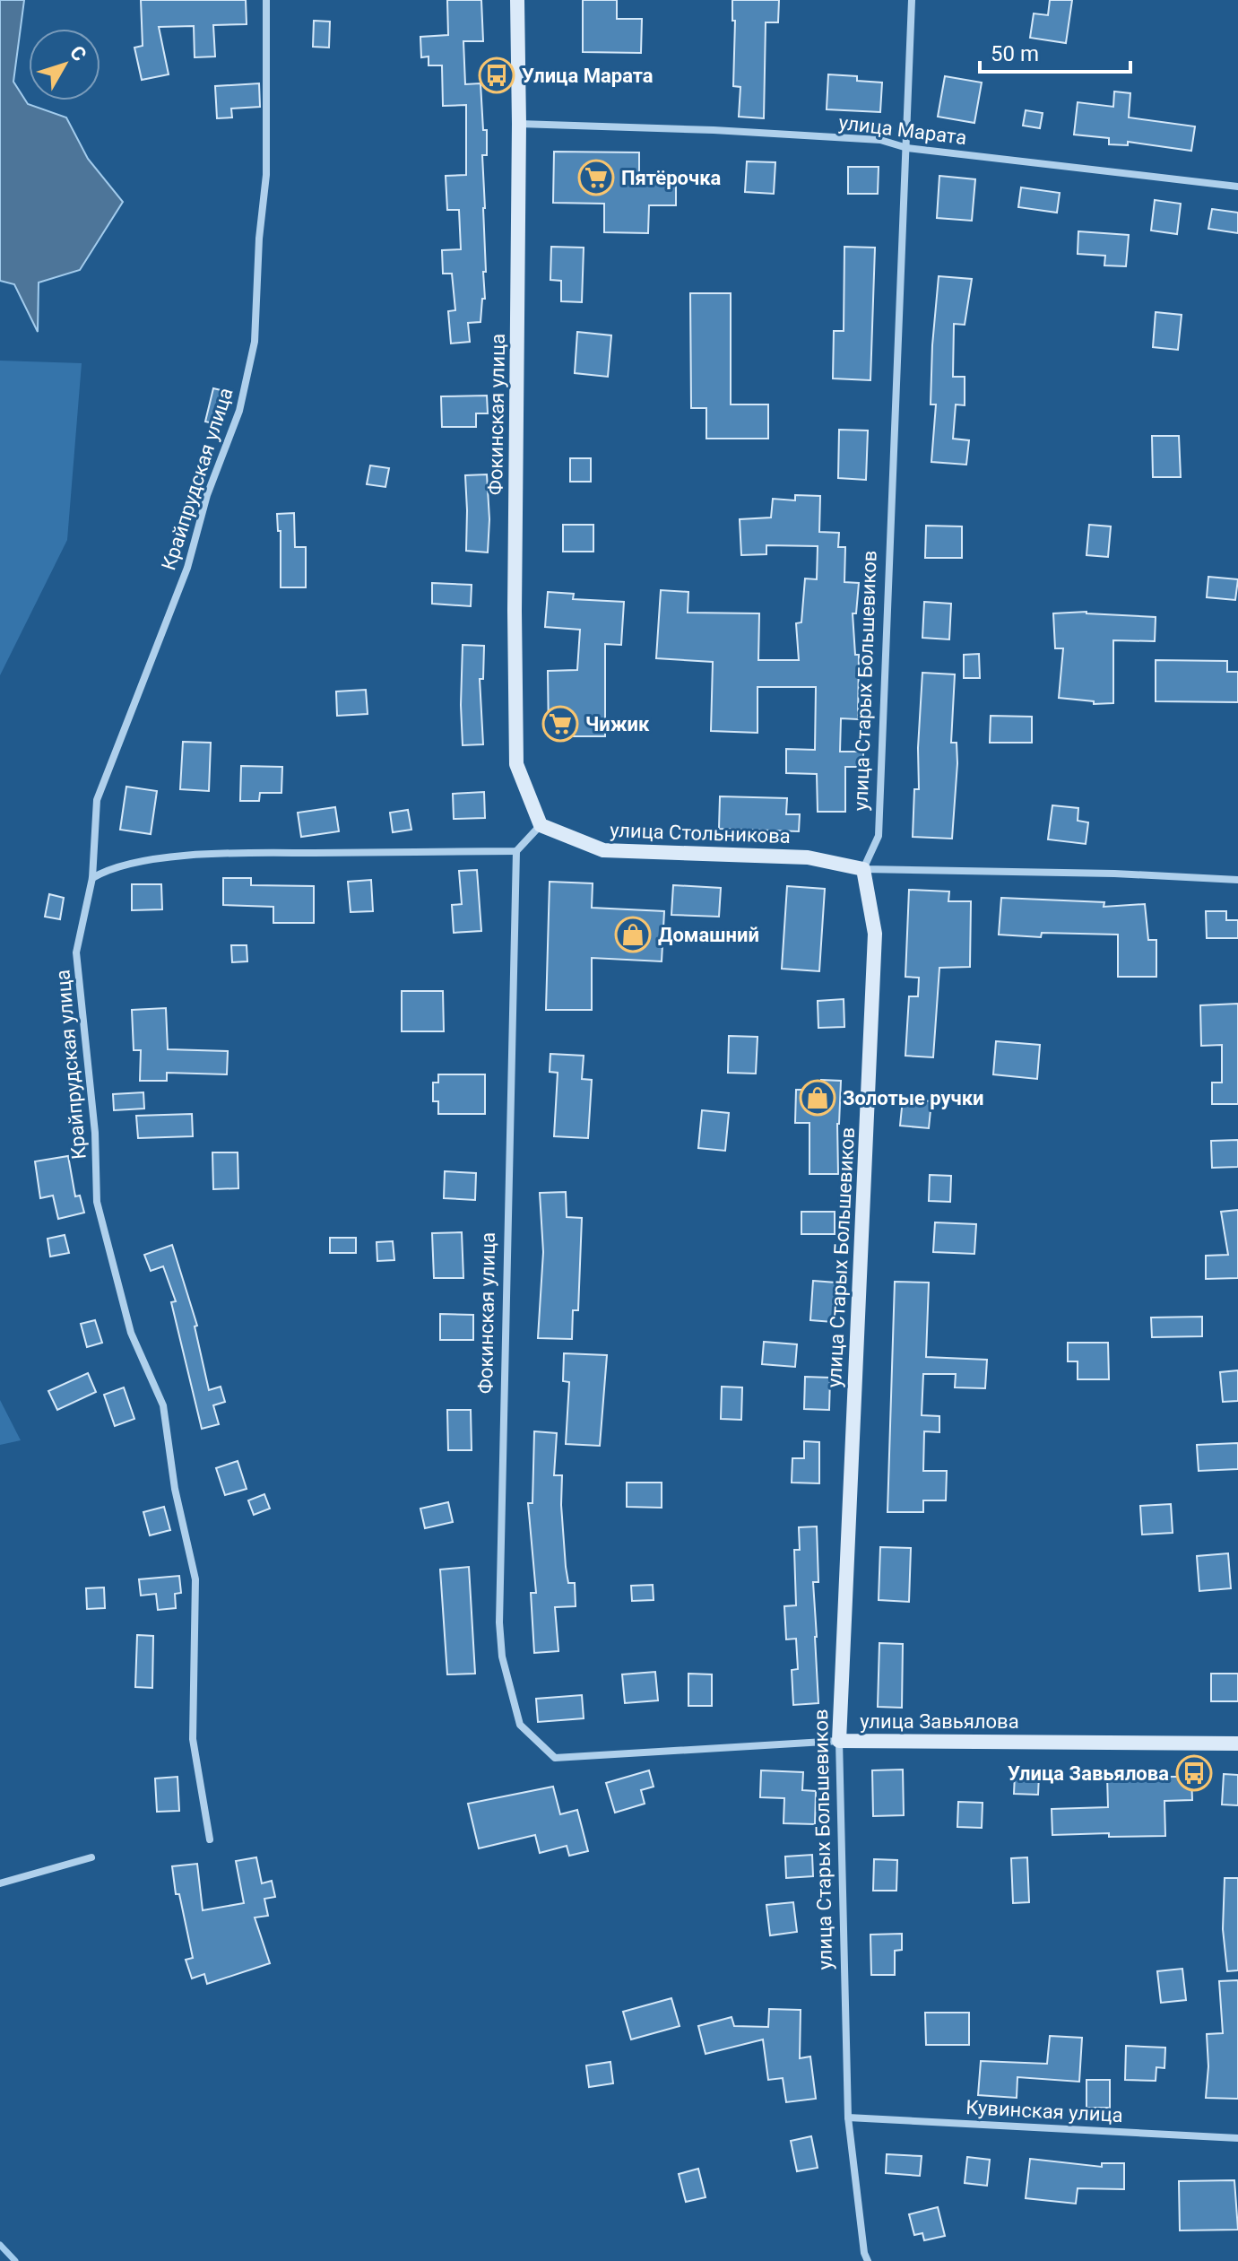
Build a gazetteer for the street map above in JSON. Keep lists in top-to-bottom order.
{
  "streets": {
    "main road": [
      "Фокинская улица",
      "улица Старых Большевиков",
      "улица Стольникова",
      "улица Завьялова"
    ],
    "street": ["улица Марата", "Крайпрудская улица", "Кувинская улица"]
  },
  "crossings": [
    ["улица Марата", "Фокинская улица"],
    ["улица Марата", "улица Старых Большевиков"],
    ["Фокинская улица", "улица Стольникова"],
    ["Фокинская улица", "улица Завьялова"],
    ["улица Старых Большевиков", "улица Стольникова"],
    ["улица Старых Большевиков", "улица Завьялова"],
    ["улица Старых Большевиков", "Кувинская улица"]
  ],
  "places": {
    "bus stop": ["Улица Марата", "Улица Завьялова"],
    "supermarket": ["Пятёрочка", "Чижик"],
    "shop": ["Домашний", "Золотые ручки"]
  },
  "scale_bar": "50 m",
  "north": "top right"
}
